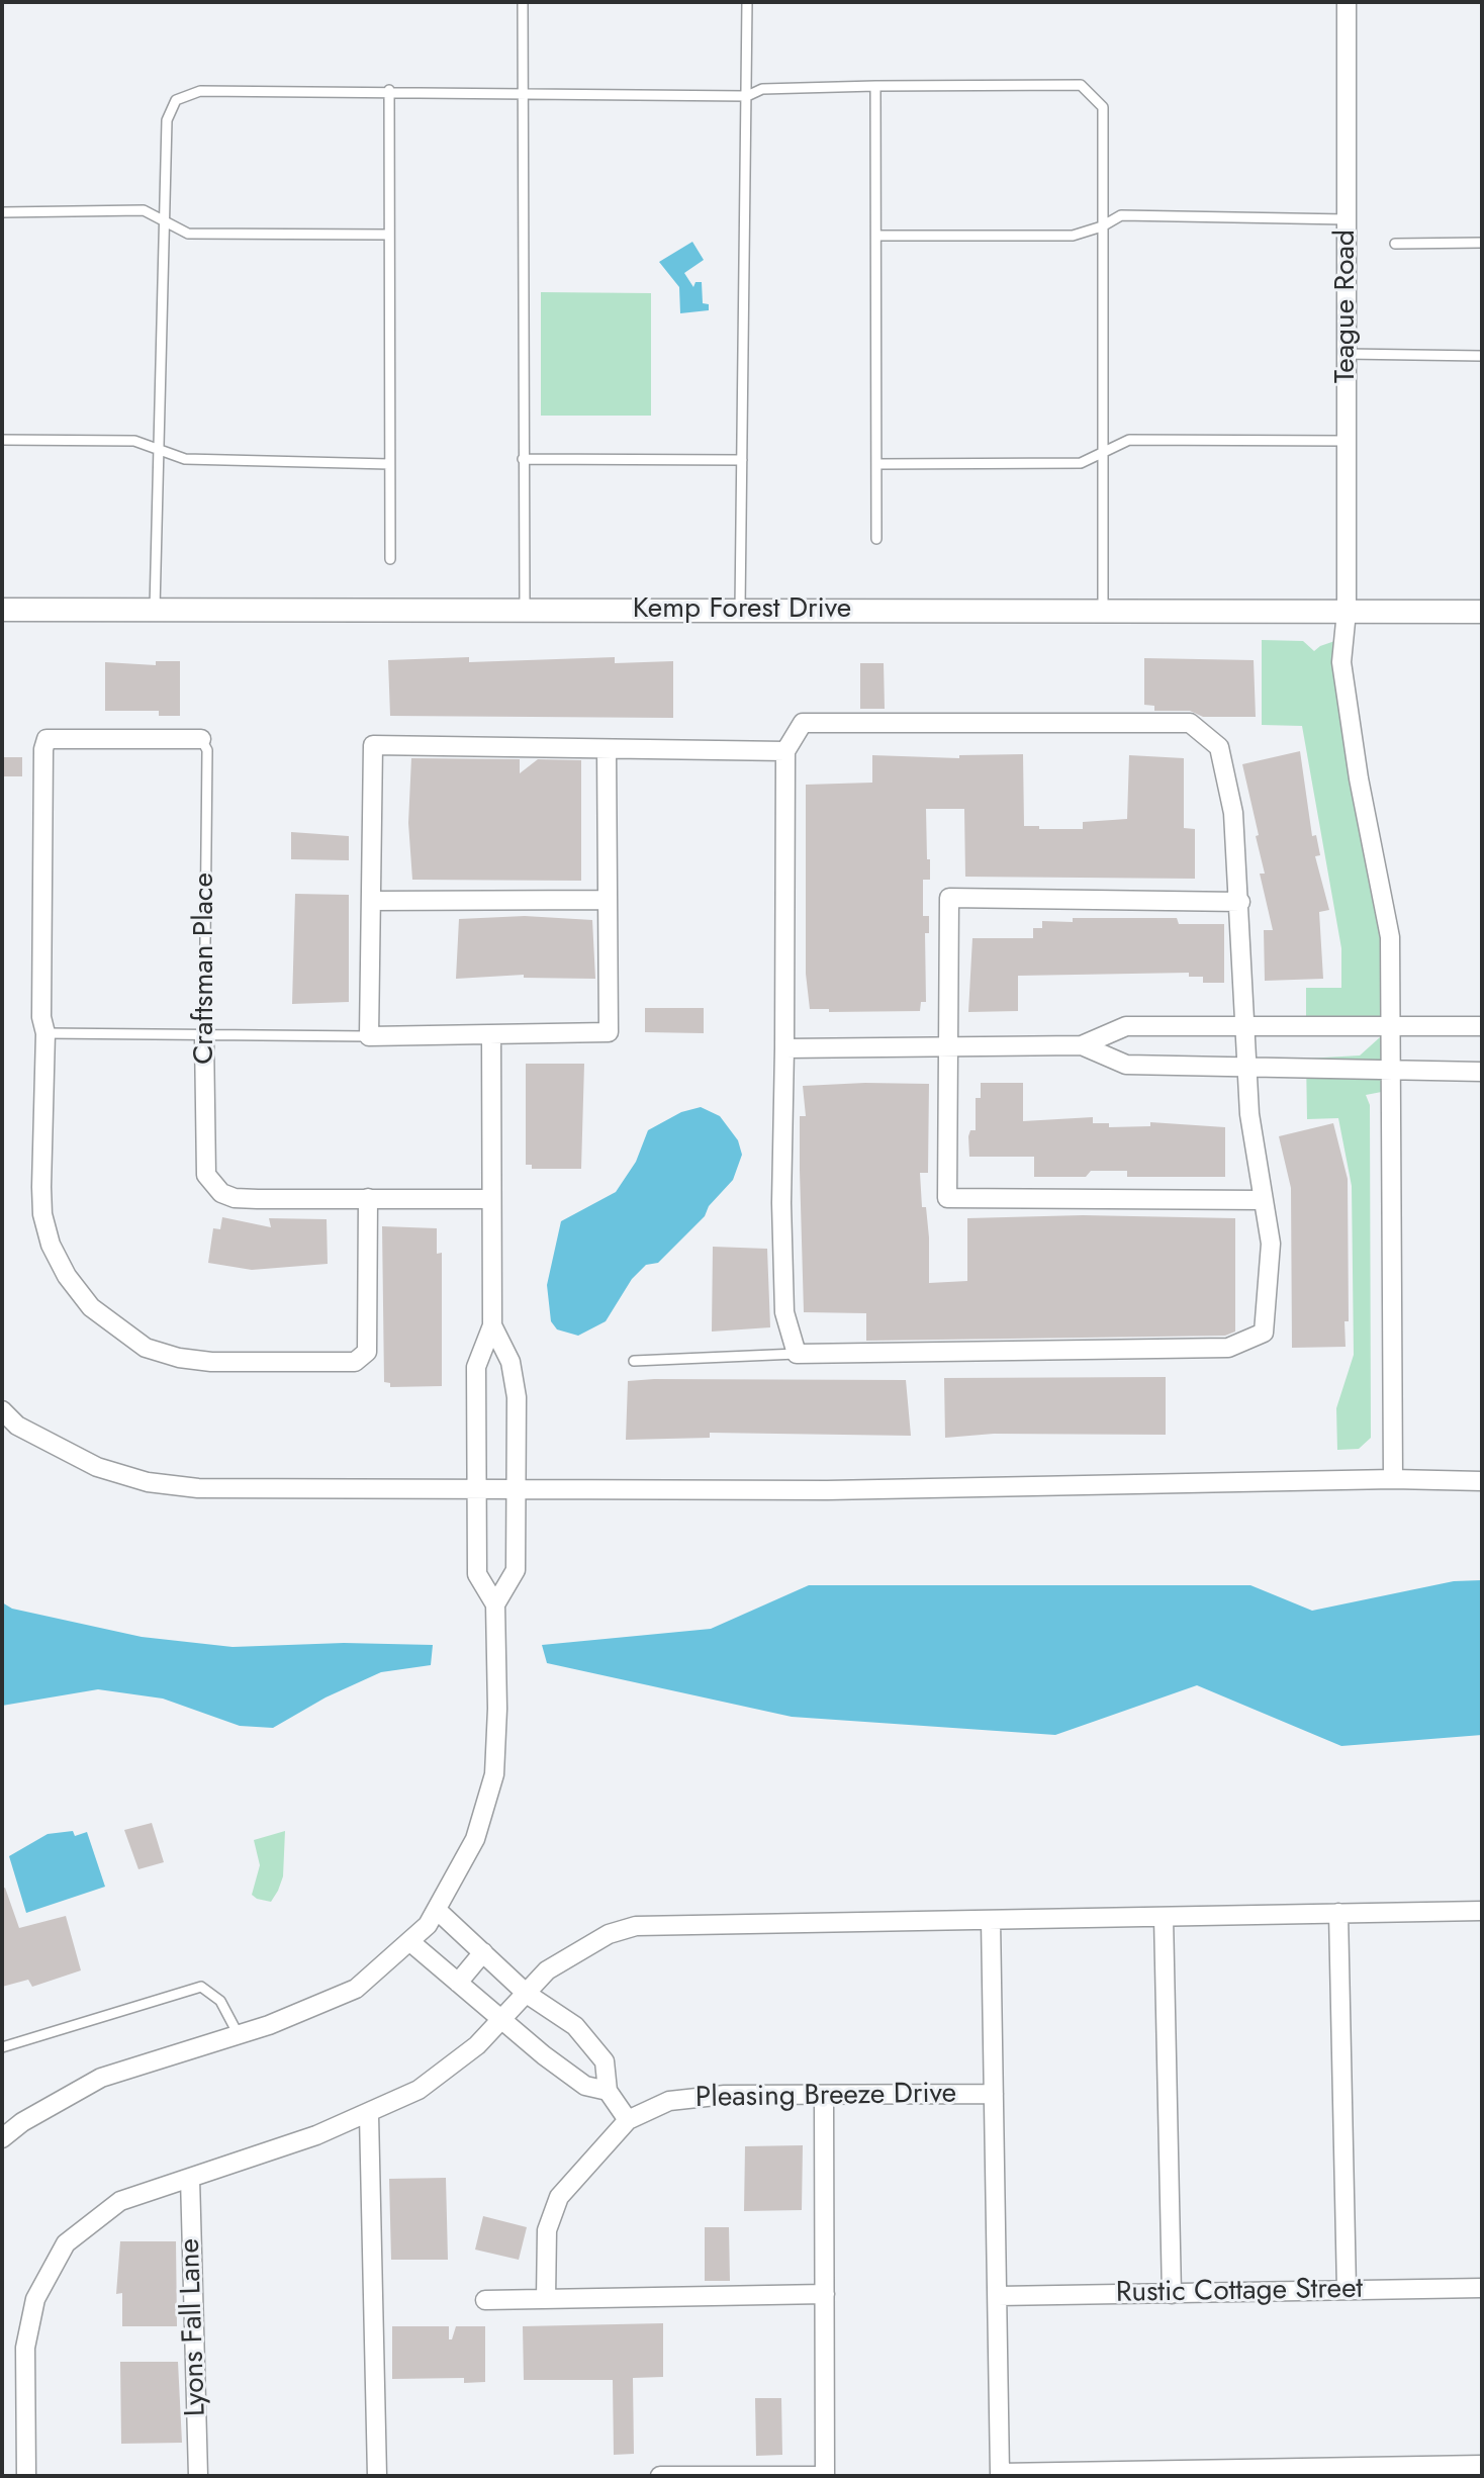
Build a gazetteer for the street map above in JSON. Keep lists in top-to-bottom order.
{
  "streets": {
    "street": [
      "Teague Road",
      "Kemp Forest Drive",
      "Craftsman Place",
      "Pleasing Breeze Drive",
      "Rustic Cottage Street",
      "Lyons Fall Lane"
    ]
  },
  "crossings": [
    ["Teague Road", "Kemp Forest Drive"]
  ]
}
